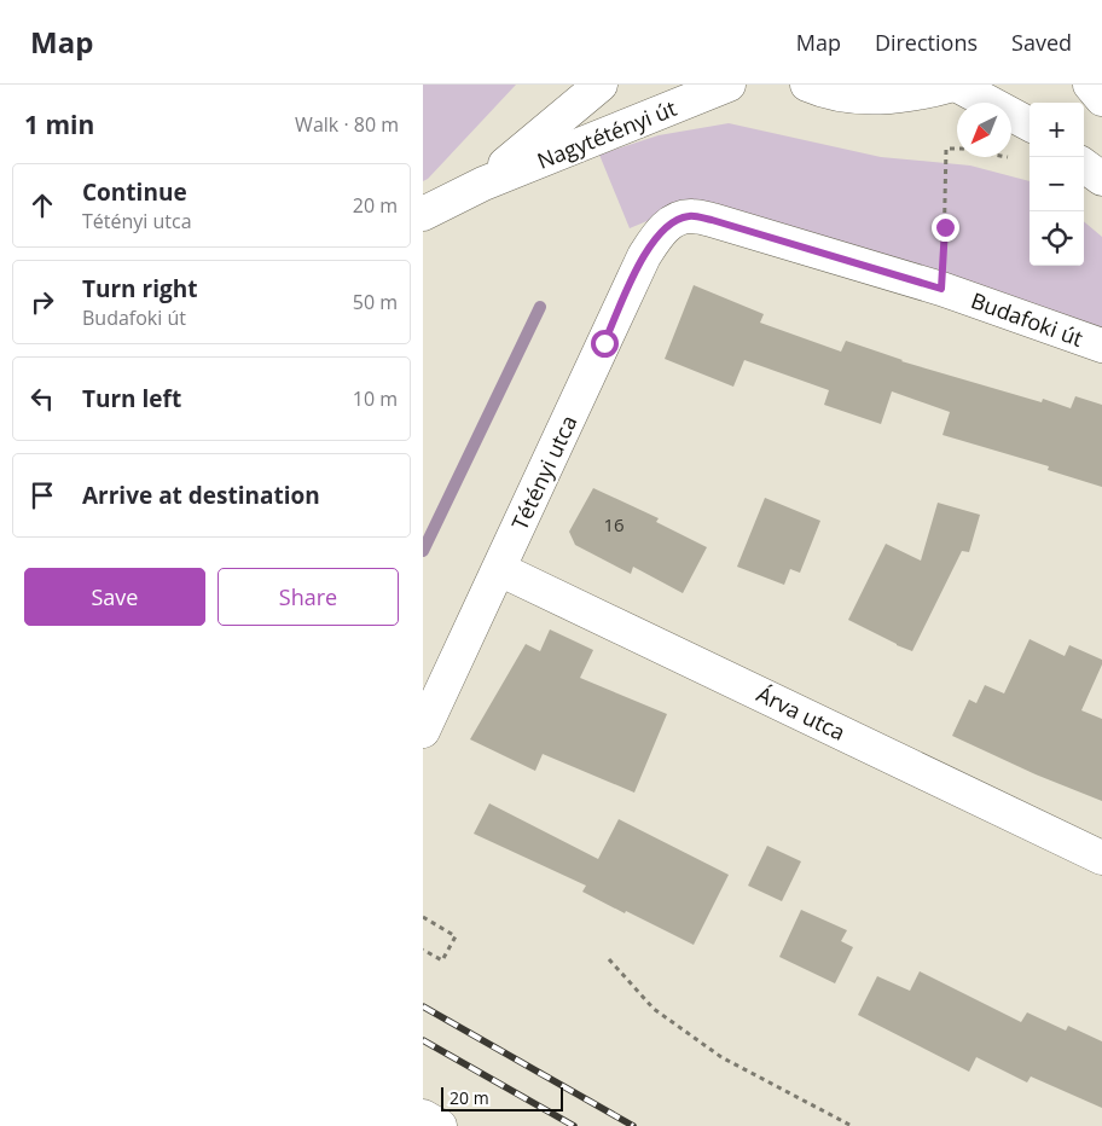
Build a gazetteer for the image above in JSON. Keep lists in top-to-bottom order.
{
  "streets": {
    "street": [
      "Nagytétényi út",
      "Budafoki út",
      "Tétényi utca",
      "Árva utca"
    ]
  },
  "crossings": [
    ["Budafoki út", "Tétényi utca"],
    ["Tétényi utca", "Árva utca"]
  ],
  "house_numbers": ["16"],
  "scale_bar": "20 m",
  "north": "bottom left",
  "page": {
    "header": "Map",
    "nav": ["Map", "Directions", "Saved"],
    "heading": ["1 min", "Walk · 80 m"],
    "map_buttons": ["+", "−"],
    "list": [
      ["Continue", "Tétényi utca", "20 m"],
      ["Turn right", "Budafoki út", "50 m"],
      ["Turn left", "10 m"],
      "Arrive at destination"
    ],
    "buttons": ["Save", "Share"],
    "scale": "20 m"
  }
}
